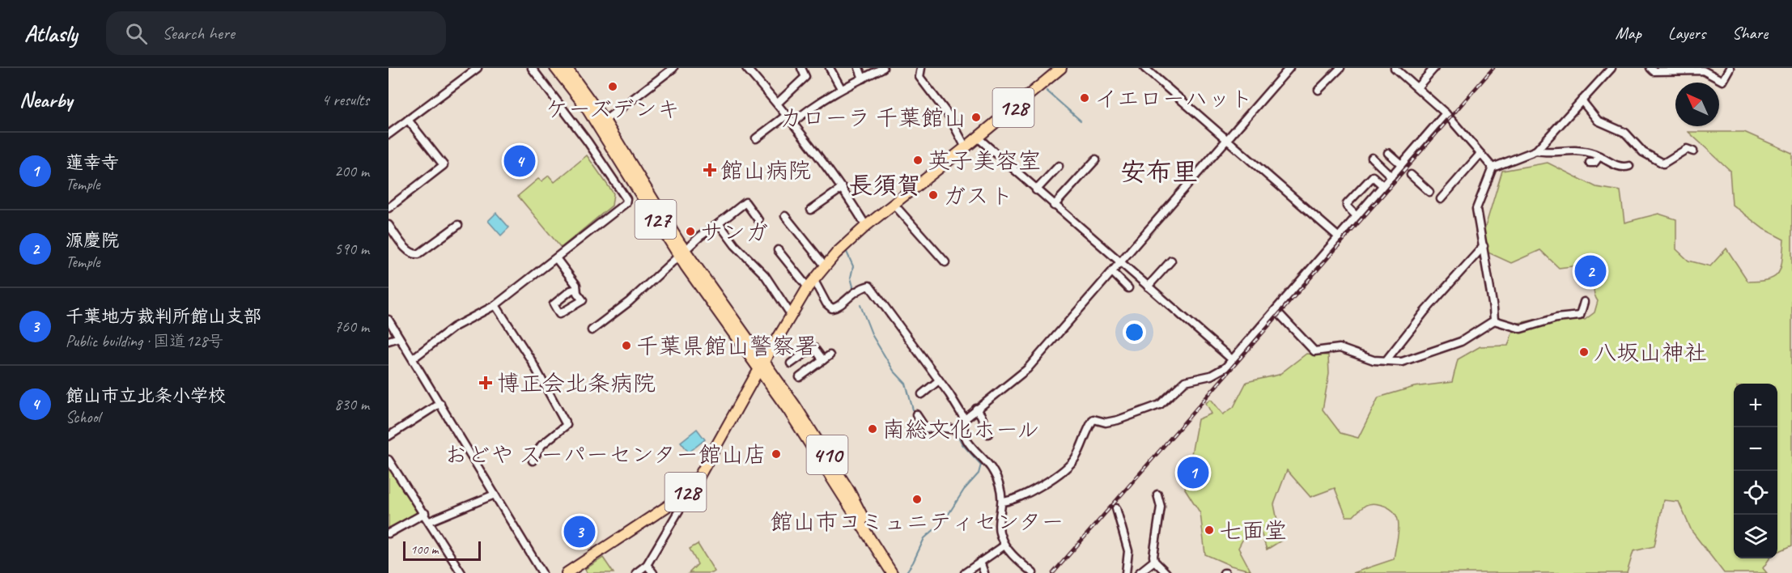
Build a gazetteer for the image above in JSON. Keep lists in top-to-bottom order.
{
  "streets": {
    "highway": ["128", "127", "410"]
  },
  "crossings": [
    ["128", "127"],
    ["128", "410"],
    ["127", "410"]
  ],
  "districts": ["安布里", "長須賀"],
  "places": {
    "other": [
      "ケーズデンキ",
      "イエローハット",
      "カローラ 千葉館山",
      "英子美容室",
      "ガスト",
      "サンガ",
      "千葉県館山警察署",
      "八坂山神社",
      "南総文化ホール",
      "おどや スーパーセンター館山店",
      "館山市コミュニティセンター",
      "七面堂"
    ],
    "health": ["館山病院", "博正会北条病院"]
  },
  "scale_bar": "100 m",
  "north": "top left",
  "page": {
    "header": "Atlasly",
    "search": "Search here",
    "nav": ["Map", "Layers", "Share"],
    "heading": ["Nearby", "4 results"],
    "list": [
      {
        "mark": "1",
        "name": "蓮幸寺",
        "note": "Temple",
        "value": "200 m"
      },
      {
        "mark": "2",
        "name": "源慶院",
        "note": "Temple",
        "value": "590 m"
      },
      {
        "mark": "3",
        "name": "千葉地方裁判所館山支部",
        "note": "Public building · 国道128号",
        "value": "760 m"
      },
      {
        "mark": "4",
        "name": "館山市立北条小学校",
        "note": "School",
        "value": "830 m"
      }
    ],
    "pins": [
      "4",
      "2",
      "1",
      "3"
    ],
    "map_buttons": ["+", "−"],
    "scale": "100 m"
  }
}
